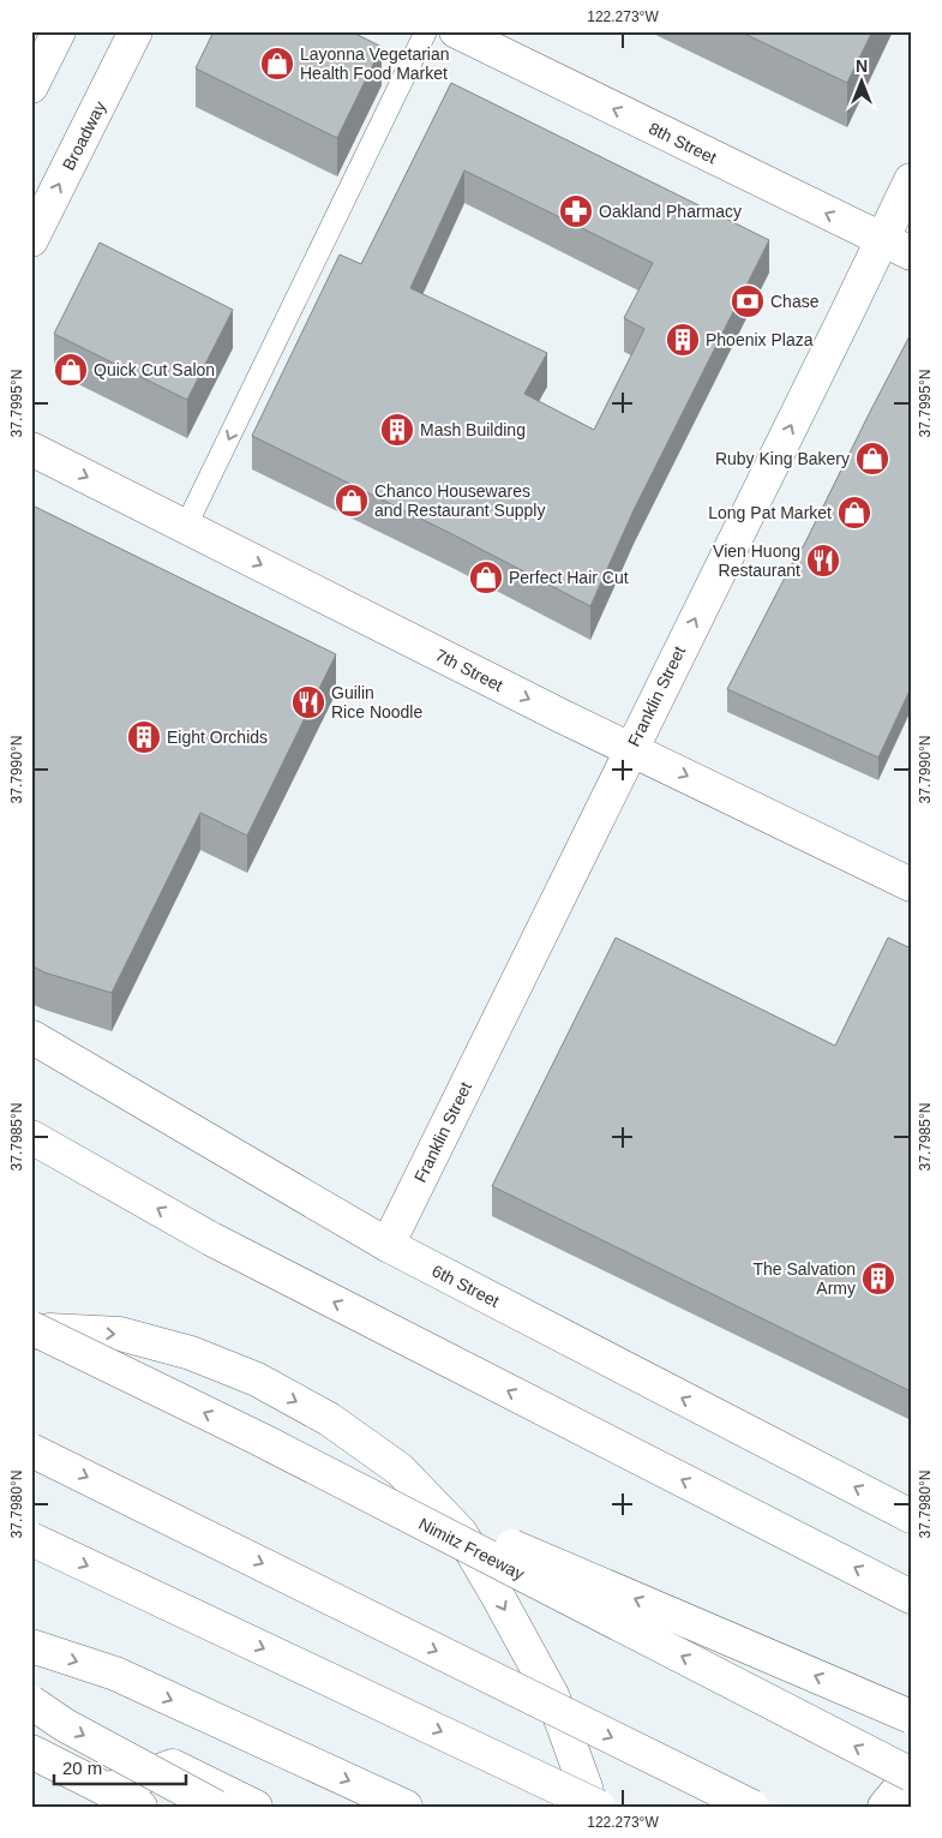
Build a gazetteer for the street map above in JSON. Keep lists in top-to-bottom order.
{
  "streets": {
    "main road": [
      "Broadway",
      "8th Street",
      "7th Street",
      "Franklin Street",
      "6th Street",
      "Nimitz Freeway"
    ]
  },
  "crossings": [
    ["8th Street", "Franklin Street"],
    ["7th Street", "Franklin Street"],
    ["Franklin Street", "6th Street"]
  ],
  "one_way": [
    "Broadway",
    "8th Street",
    "7th Street",
    "Franklin Street"
  ],
  "places": {
    "shop": [
      "Layonna Vegetarian Health Food Market",
      "Quick Cut Salon",
      "Ruby King Bakery",
      "Chanco Housewares and Restaurant Supply",
      "Long Pat Market",
      "Perfect Hair Cut"
    ],
    "pharmacy": ["Oakland Pharmacy"],
    "bank": ["Chase"],
    "building": [
      "Phoenix Plaza",
      "Mash Building",
      "Eight Orchids",
      "The Salvation Army"
    ],
    "restaurant": ["Vien Huong Restaurant", "Guilin Rice Noodle"]
  },
  "scale_bar": "20 m",
  "north": "top",
  "coordinates": [
    "122.273°W",
    "37.7995°N",
    "37.7990°N",
    "37.7985°N",
    "37.7980°N"
  ]
}
